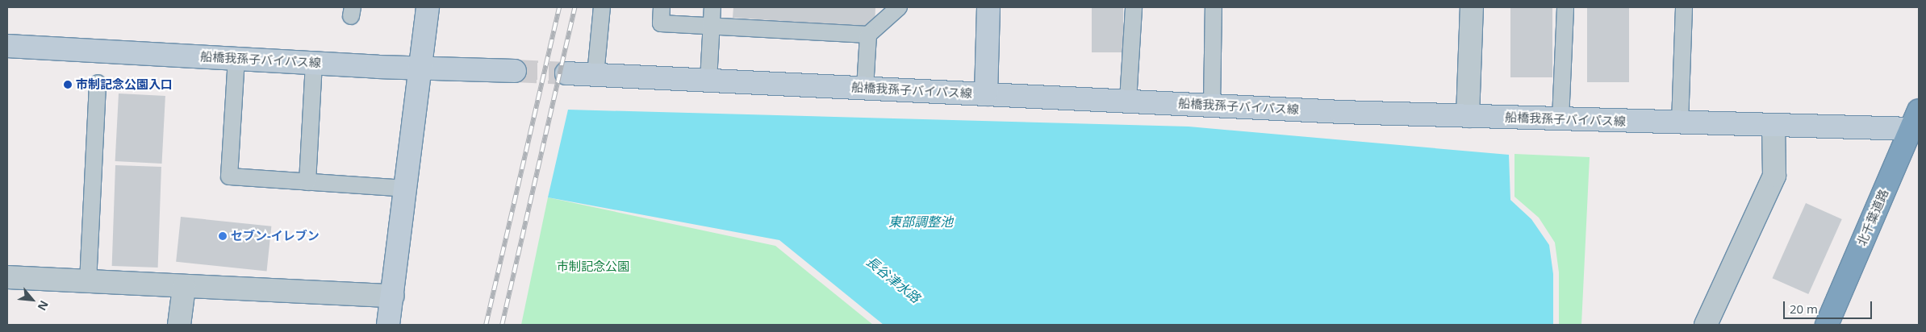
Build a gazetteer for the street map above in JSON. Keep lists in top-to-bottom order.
{
  "streets": {
    "highway": ["北千葉道路"],
    "street": ["船橋我孫子バイパス線"]
  },
  "crossings": [
    ["船橋我孫子バイパス線", "北千葉道路"]
  ],
  "water": ["東部調整池", "長谷津水路"],
  "parks": ["市制記念公園"],
  "places": ["市制記念公園入口", "セブン-イレブン"],
  "scale_bar": "20 m",
  "north": "bottom right"
}
